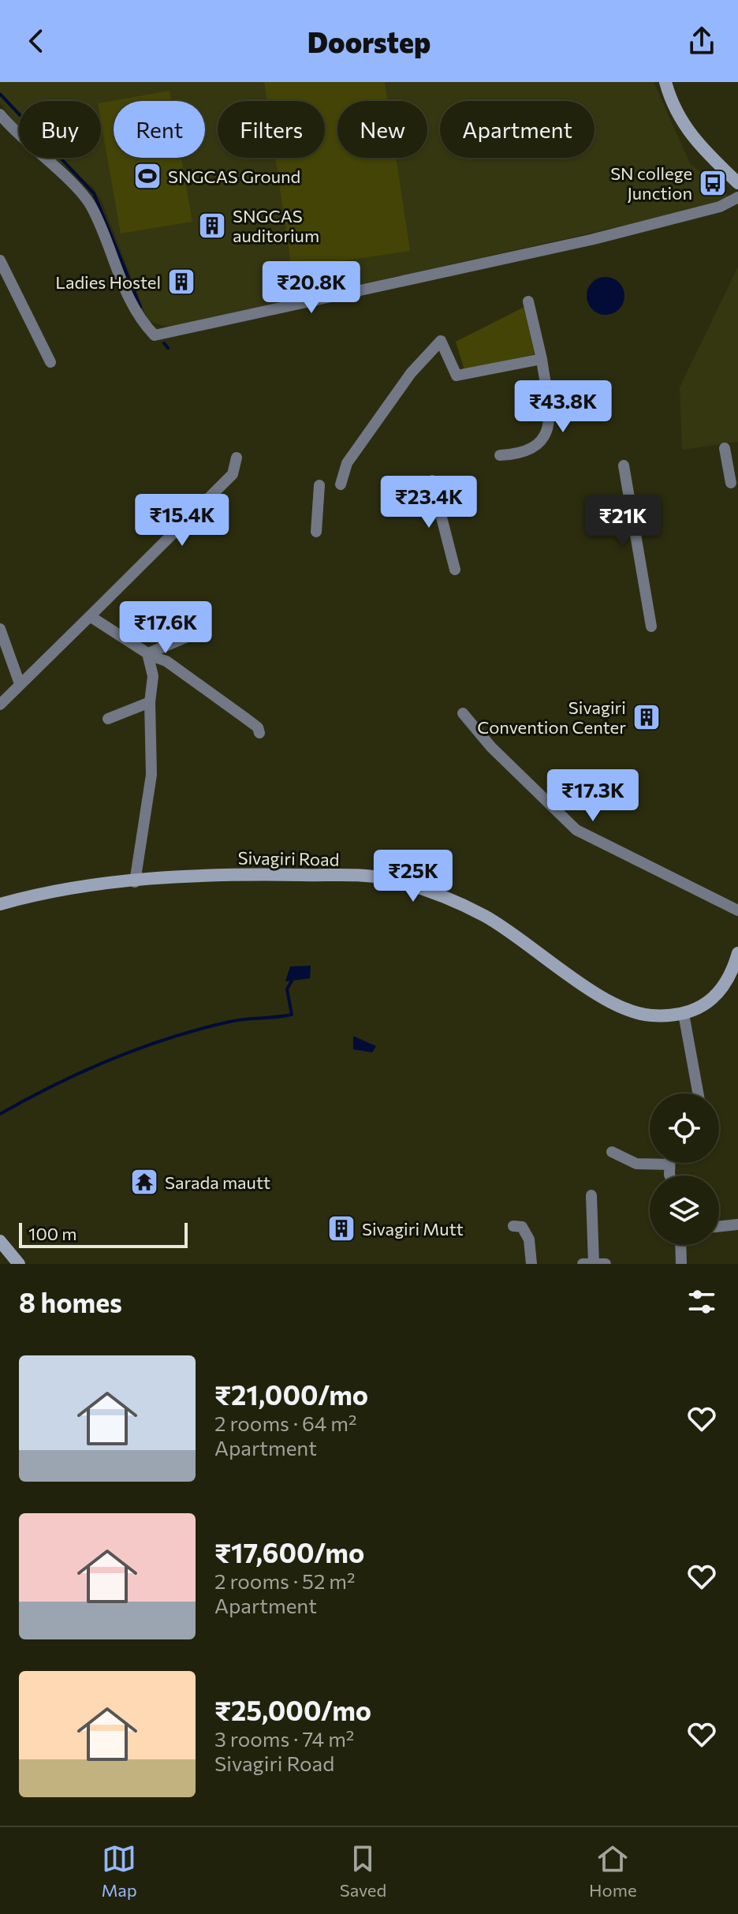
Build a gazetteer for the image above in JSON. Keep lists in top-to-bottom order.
{
  "streets": {
    "main road": ["Sivagiri Road"]
  },
  "places": {
    "sports": ["SNGCAS Ground"],
    "bus stop": ["SN college Junction"],
    "building": [
      "SNGCAS auditorium",
      "Ladies Hostel",
      "Sivagiri Convention Center",
      "Sivagiri Mutt"
    ],
    "temple": ["Sarada mautt"]
  },
  "scale_bar": "100 m",
  "page": {
    "header": "Doorstep",
    "chip": [
      "Buy",
      "Rent",
      "Filters",
      "New",
      "Apartment"
    ],
    "price": [
      "₹20.8K",
      "₹43.8K",
      "₹23.4K",
      "₹15.4K",
      "₹21K",
      "₹17.6K",
      "₹17.3K",
      "₹25K"
    ],
    "scale": "100 m",
    "heading": "8 homes",
    "list": [
      {
        "name": "₹21,000/mo",
        "note": "2 rooms · 64 m² · Apartment"
      },
      {
        "name": "₹17,600/mo",
        "note": "2 rooms · 52 m² · Apartment"
      },
      {
        "name": "₹25,000/mo",
        "note": "3 rooms · 74 m² · Sivagiri Road"
      }
    ],
    "tabs": ["Map", "Saved", "Home"]
  }
}
